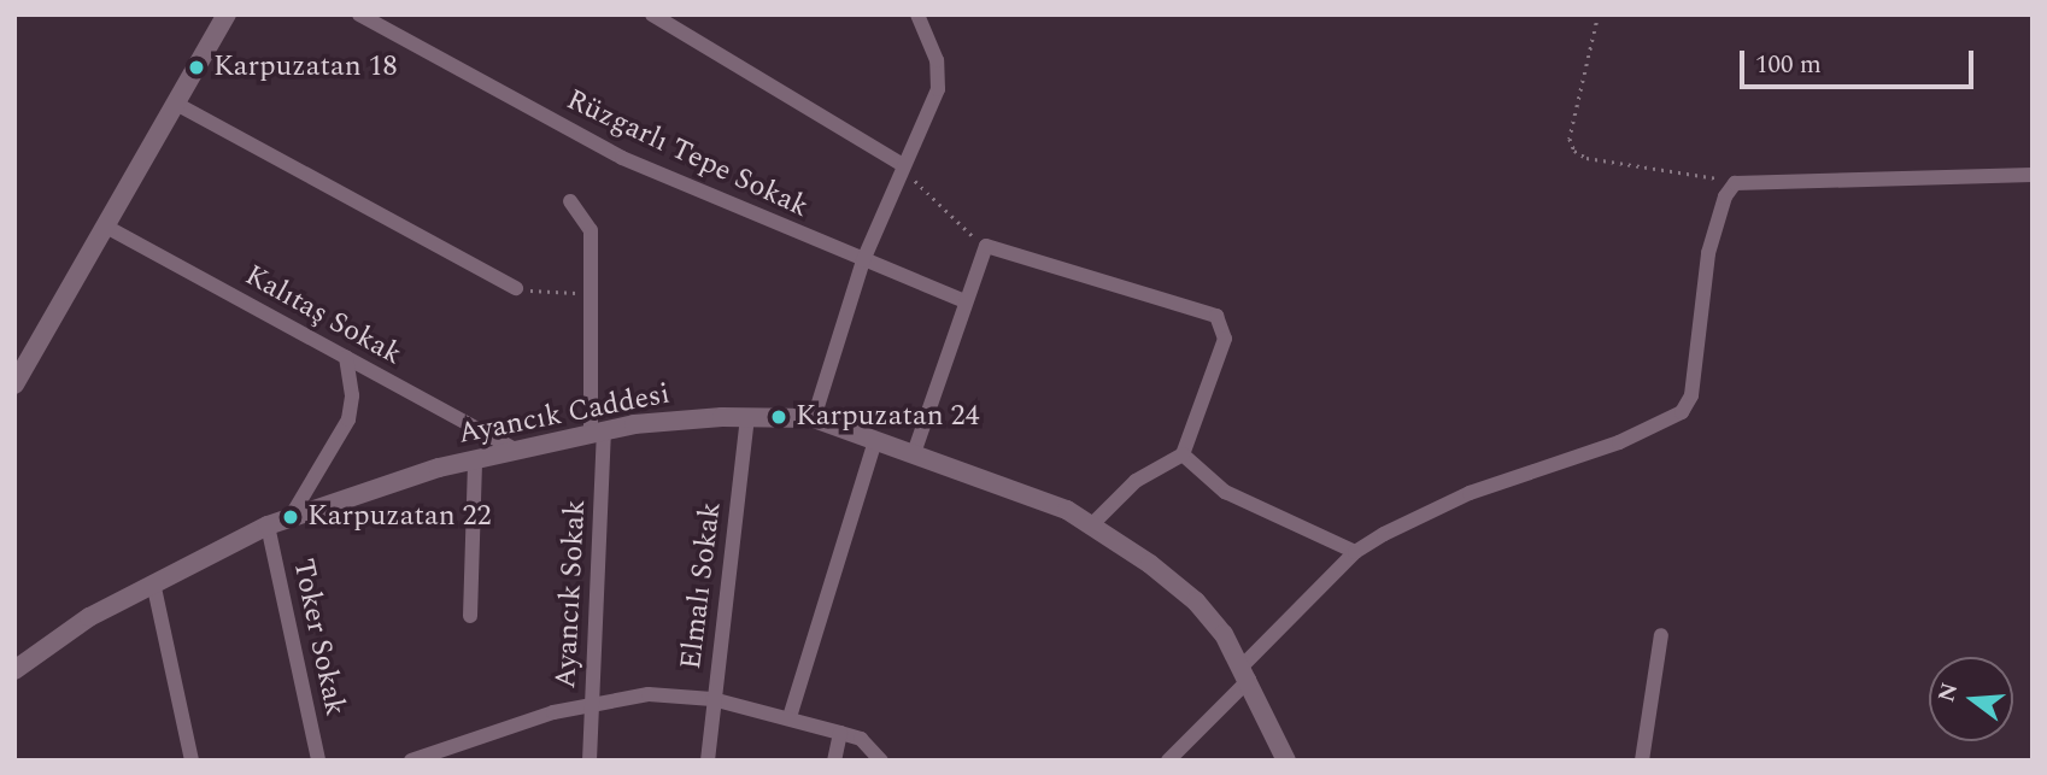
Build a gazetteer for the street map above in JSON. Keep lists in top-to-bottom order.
{
  "streets": {
    "street": [
      "Rüzgarlı Tepe Sokak",
      "Kalıtaş Sokak",
      "Ayancık Caddesi",
      "Elmalı Sokak",
      "Ayancık Sokak",
      "Toker Sokak"
    ]
  },
  "crossings": [
    ["Kalıtaş Sokak", "Ayancık Caddesi"],
    ["Ayancık Caddesi", "Elmalı Sokak"],
    ["Ayancık Caddesi", "Ayancık Sokak"],
    ["Ayancık Caddesi", "Toker Sokak"]
  ],
  "places": ["Karpuzatan 18", "Karpuzatan 24", "Karpuzatan 22"],
  "scale_bar": "100 m",
  "north": "left"
}
